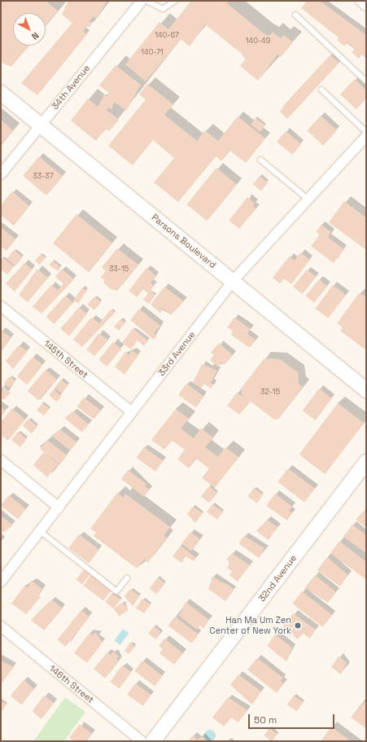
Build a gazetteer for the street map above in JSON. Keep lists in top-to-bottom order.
{
  "streets": {
    "street": [
      "34th Avenue",
      "Parsons Boulevard",
      "33rd Avenue",
      "145th Street",
      "32nd Avenue",
      "146th Street"
    ]
  },
  "crossings": [
    ["34th Avenue", "Parsons Boulevard"],
    ["Parsons Boulevard", "33rd Avenue"],
    ["33rd Avenue", "145th Street"]
  ],
  "places": ["Han Ma Um Zen Center of New York"],
  "house_numbers": [
    "140-67",
    "140-49",
    "140-71",
    "33-37",
    "33-15",
    "32-15"
  ],
  "scale_bar": "50 m",
  "north": "bottom right"
}
